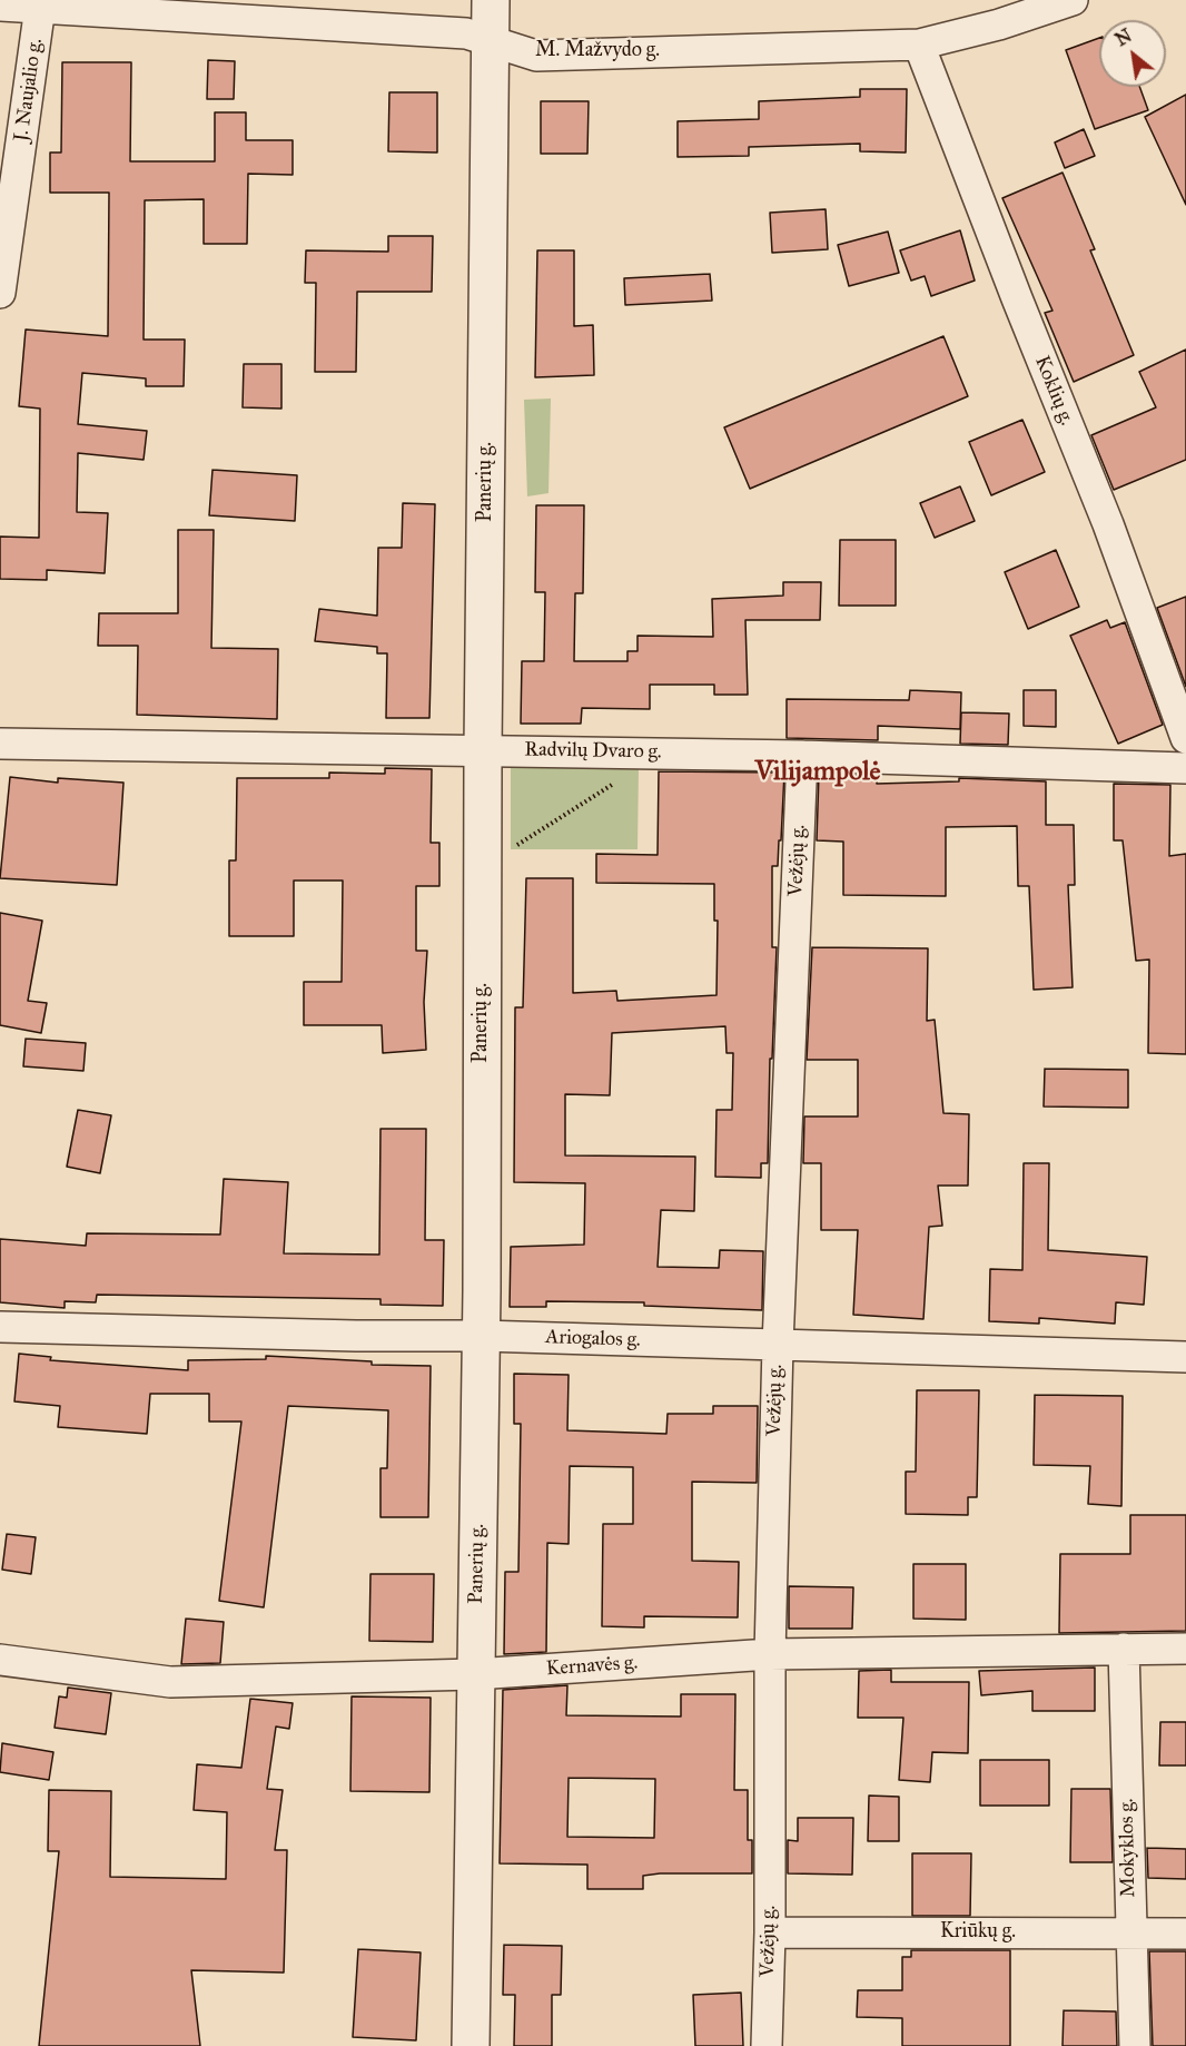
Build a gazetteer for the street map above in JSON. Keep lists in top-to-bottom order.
{
  "streets": {
    "street": [
      "M. Mažvydo g.",
      "J. Naujalio g.",
      "Koklių g.",
      "Panerių g.",
      "Radvilų Dvaro g.",
      "Vežėjų g.",
      "Ariogalos g.",
      "Kernavės g.",
      "Mokyklos g.",
      "Kriūkų g."
    ]
  },
  "crossings": [
    ["M. Mažvydo g.", "J. Naujalio g."],
    ["M. Mažvydo g.", "Koklių g."],
    ["M. Mažvydo g.", "Panerių g."],
    ["Panerių g.", "Radvilų Dvaro g."],
    ["Panerių g.", "Ariogalos g."],
    ["Panerių g.", "Kernavės g."],
    ["Radvilų Dvaro g.", "Vežėjų g."],
    ["Vežėjų g.", "Ariogalos g."],
    ["Vežėjų g.", "Kernavės g."],
    ["Vežėjų g.", "Kriūkų g."],
    ["Kernavės g.", "Mokyklos g."],
    ["Mokyklos g.", "Kriūkų g."]
  ],
  "districts": ["Vilijampolė"],
  "north": "top left"
}
